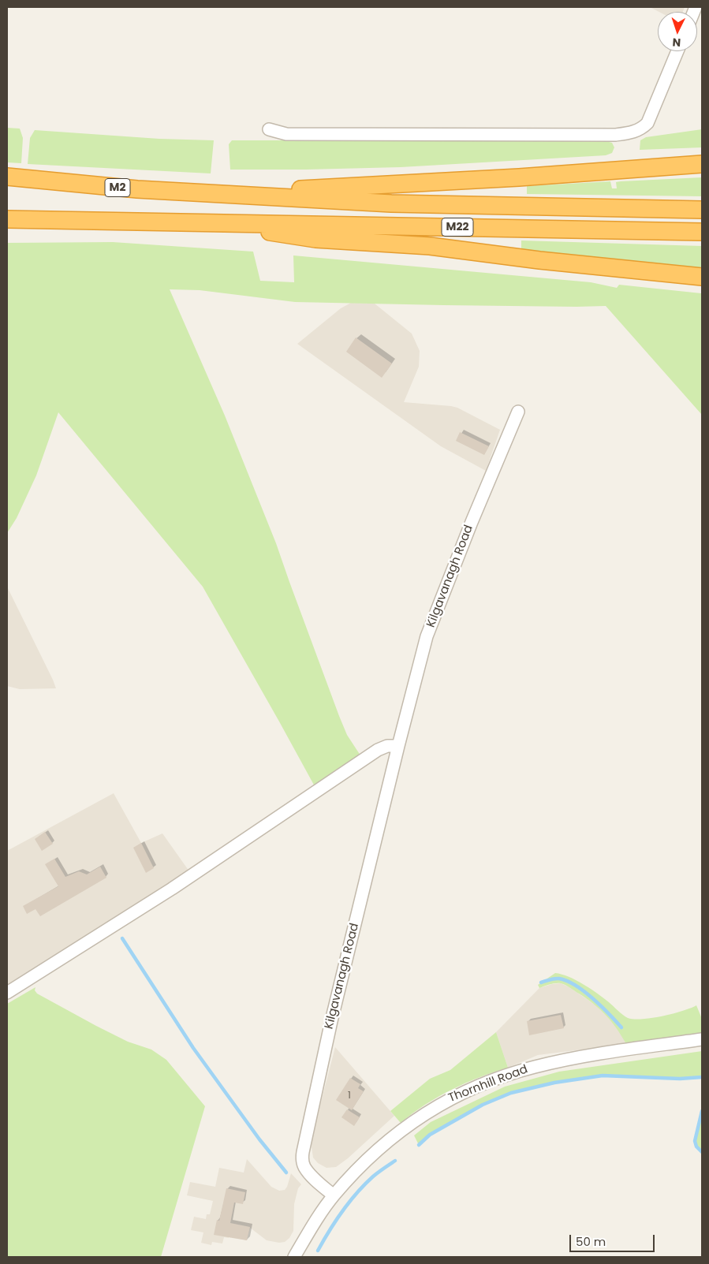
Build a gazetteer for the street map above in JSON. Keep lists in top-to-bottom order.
{
  "streets": {
    "highway": ["M2", "M22"],
    "street": ["Kilgavanagh Road", "Thornhill Road"]
  },
  "crossings": [
    ["M2", "M22"],
    ["Kilgavanagh Road", "Thornhill Road"]
  ],
  "house_numbers": ["1"],
  "scale_bar": "50 m",
  "north": "bottom"
}
